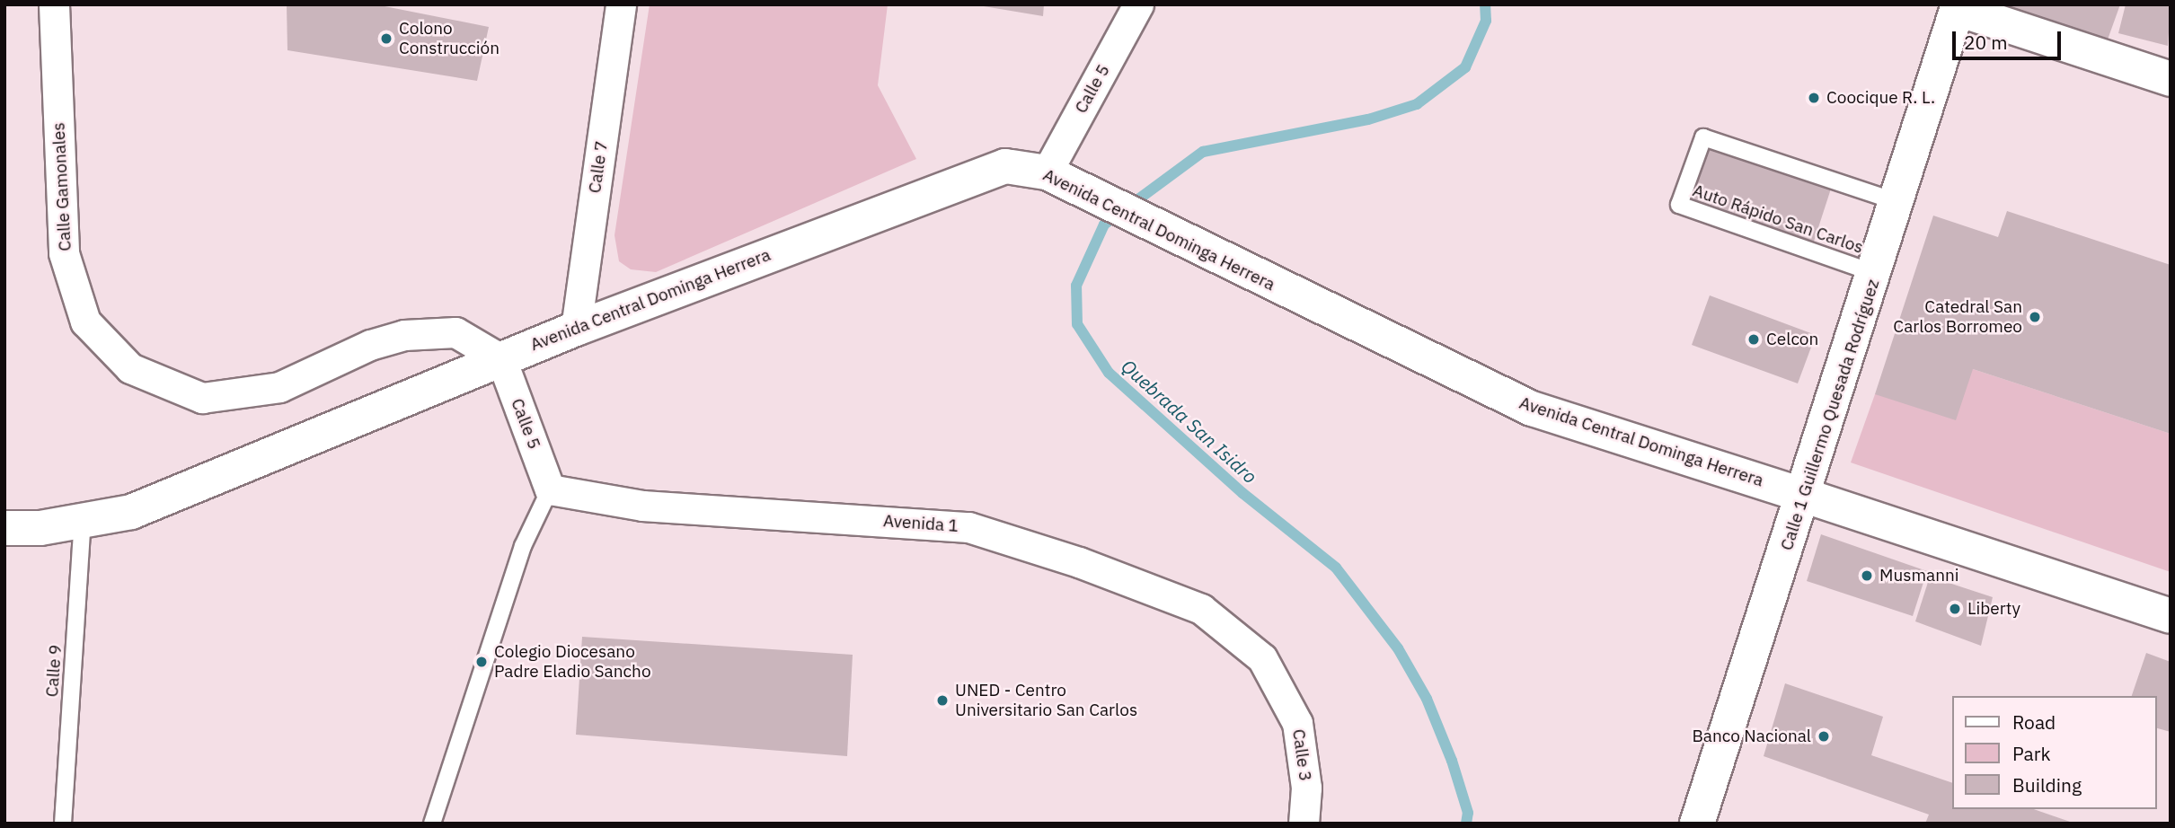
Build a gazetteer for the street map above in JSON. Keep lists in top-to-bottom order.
{
  "streets": {
    "main road": ["Avenida Central Dominga Herrera", "Calle 1 Guillermo Quesada Rodríguez"],
    "street": [
      "Calle 5",
      "Calle 7",
      "Calle Gamonales",
      "Avenida 1",
      "Calle 3"
    ],
    "lane": ["Auto Rápido San Carlos", "Calle 9"]
  },
  "crossings": [
    ["Calle 5", "Calle Gamonales"],
    ["Calle 5", "Avenida Central Dominga Herrera"],
    ["Calle 5", "Avenida 1"],
    ["Calle 7", "Avenida Central Dominga Herrera"],
    ["Calle Gamonales", "Avenida Central Dominga Herrera"],
    ["Auto Rápido San Carlos", "Calle 1 Guillermo Quesada Rodríguez"],
    ["Avenida Central Dominga Herrera", "Calle 1 Guillermo Quesada Rodríguez"],
    ["Avenida Central Dominga Herrera", "Calle 9"],
    ["Avenida 1", "Calle 3"]
  ],
  "water": ["Quebrada San Isidro"],
  "places": [
    "Colono Construcción",
    "Coocique R. L.",
    "Catedral San Carlos Borromeo",
    "Celcon",
    "Musmanni",
    "Liberty",
    "Colegio Diocesano Padre Eladio Sancho",
    "UNED - Centro Universitario San Carlos",
    "Banco Nacional"
  ],
  "legend": ["Road", "Park", "Building"],
  "scale_bar": "20 m"
}
